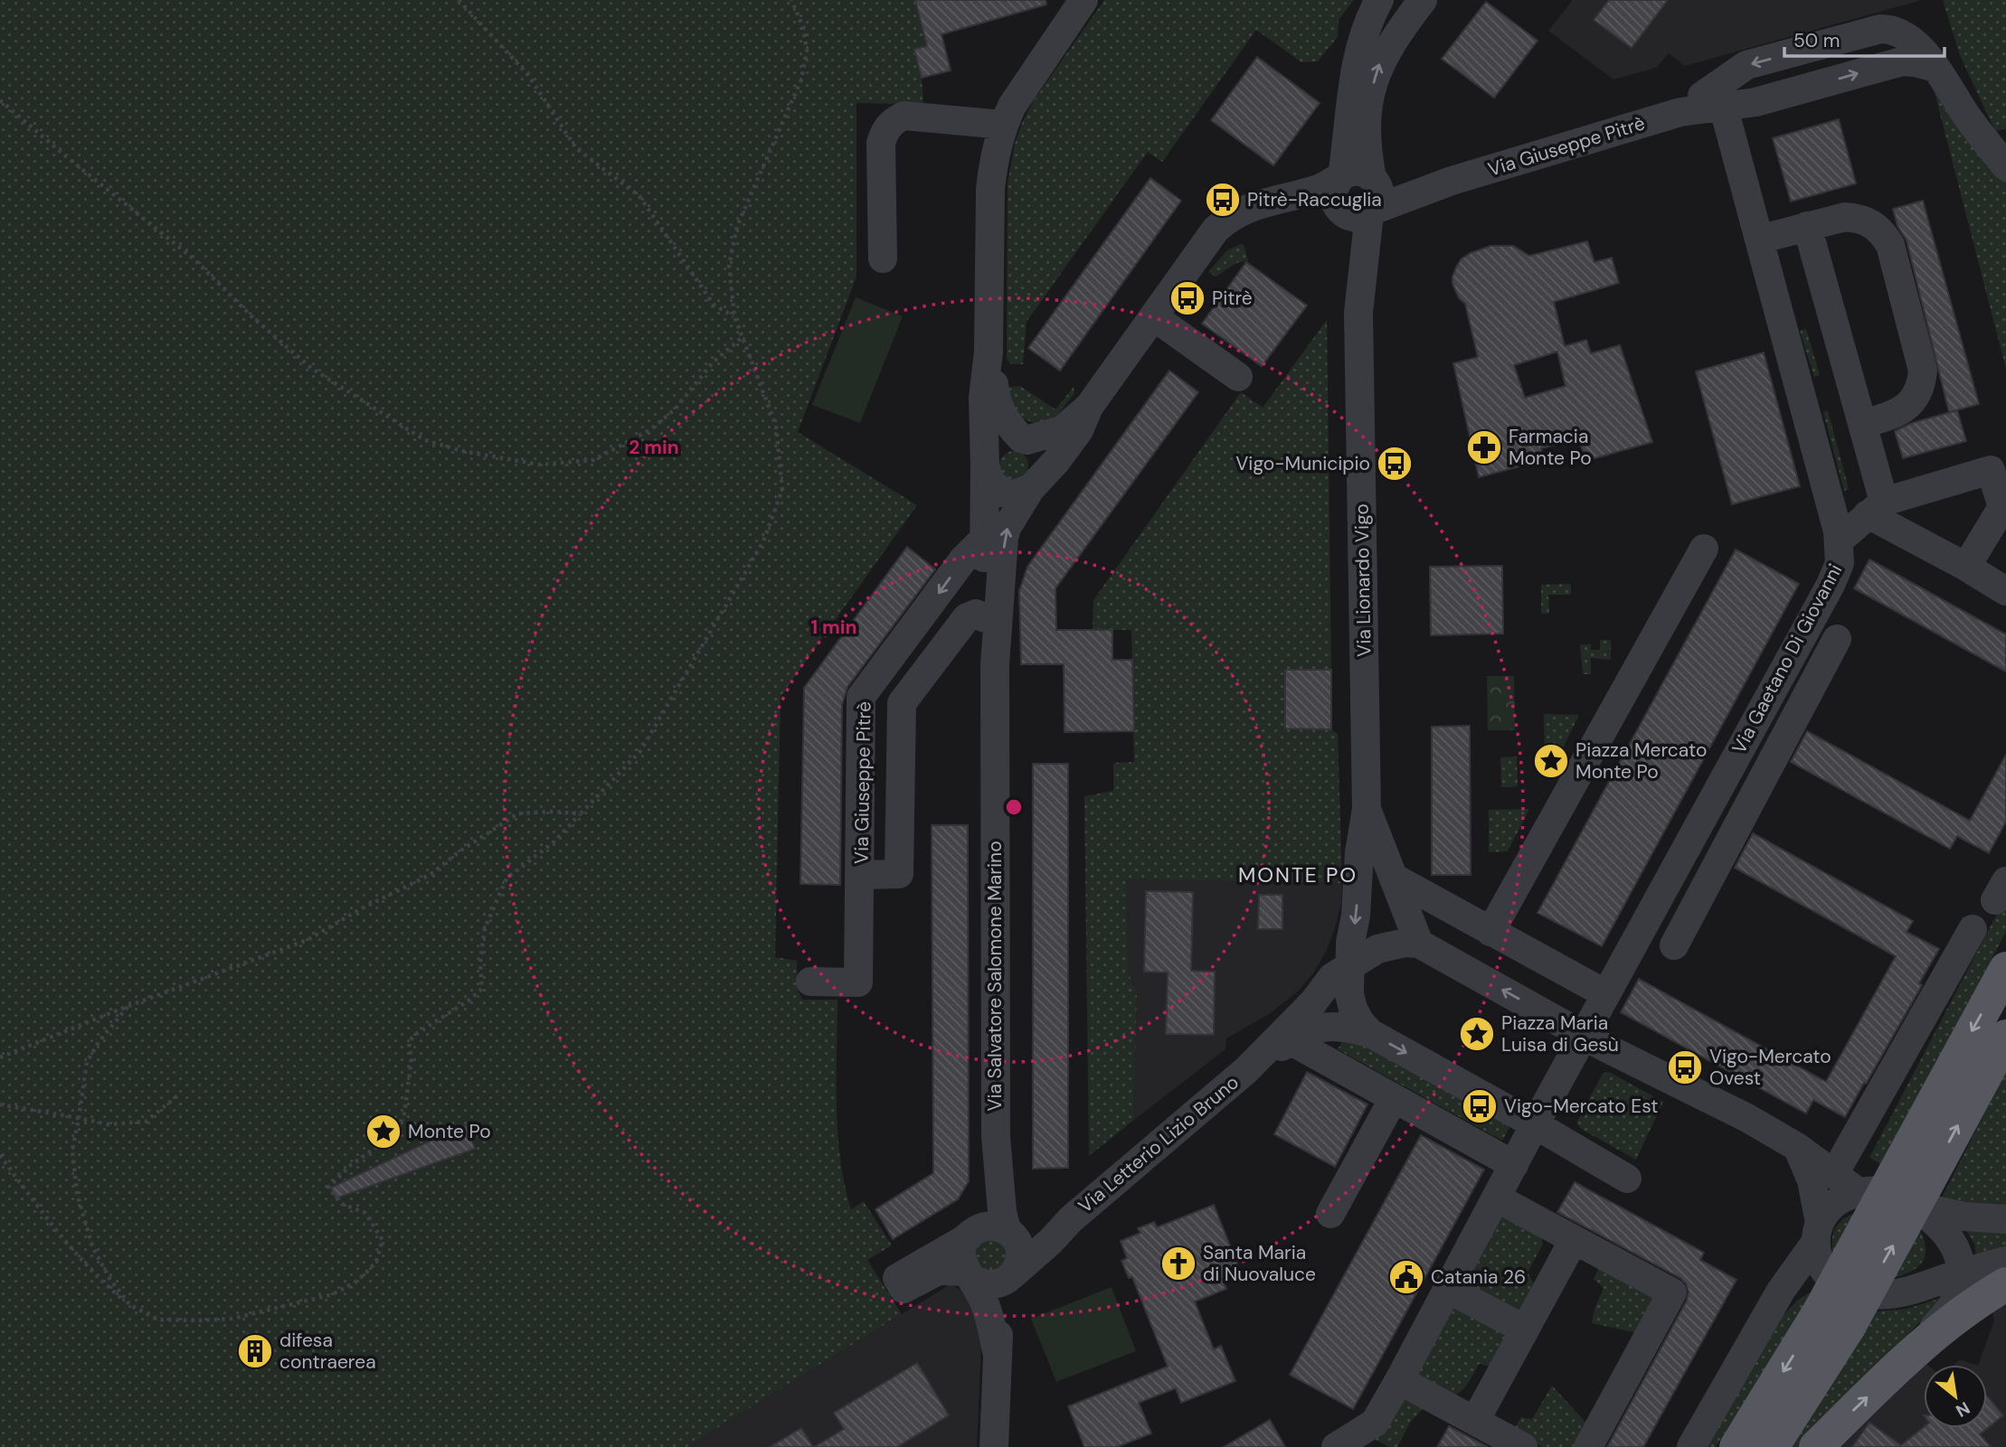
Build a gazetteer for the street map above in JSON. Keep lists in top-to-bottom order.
{
  "streets": {
    "street": [
      "Via Giuseppe Pitrè",
      "Via Lionardo Vigo",
      "Via Gaetano Di Giovanni",
      "Via Salvatore Salomone Marino",
      "Via Letterio Lizio Bruno"
    ]
  },
  "crossings": [
    ["Via Giuseppe Pitrè", "Via Gaetano Di Giovanni"]
  ],
  "districts": ["MONTE PO"],
  "places": {
    "bus stop": [
      "Pitrè-Raccuglia",
      "Pitrè",
      "Vigo-Municipio",
      "Vigo-Mercato Ovest",
      "Vigo-Mercato Est"
    ],
    "pharmacy": ["Farmacia Monte Po"],
    "place": ["Piazza Mercato Monte Po", "Piazza Maria Luisa di Gesù", "Monte Po"],
    "church": ["Santa Maria di Nuovaluce"],
    "public building": ["Catania 26"],
    "building": ["difesa contraerea"]
  },
  "scale_bar": "50 m",
  "north": "bottom right",
  "rings": ["2 min", "1 min"]
}
